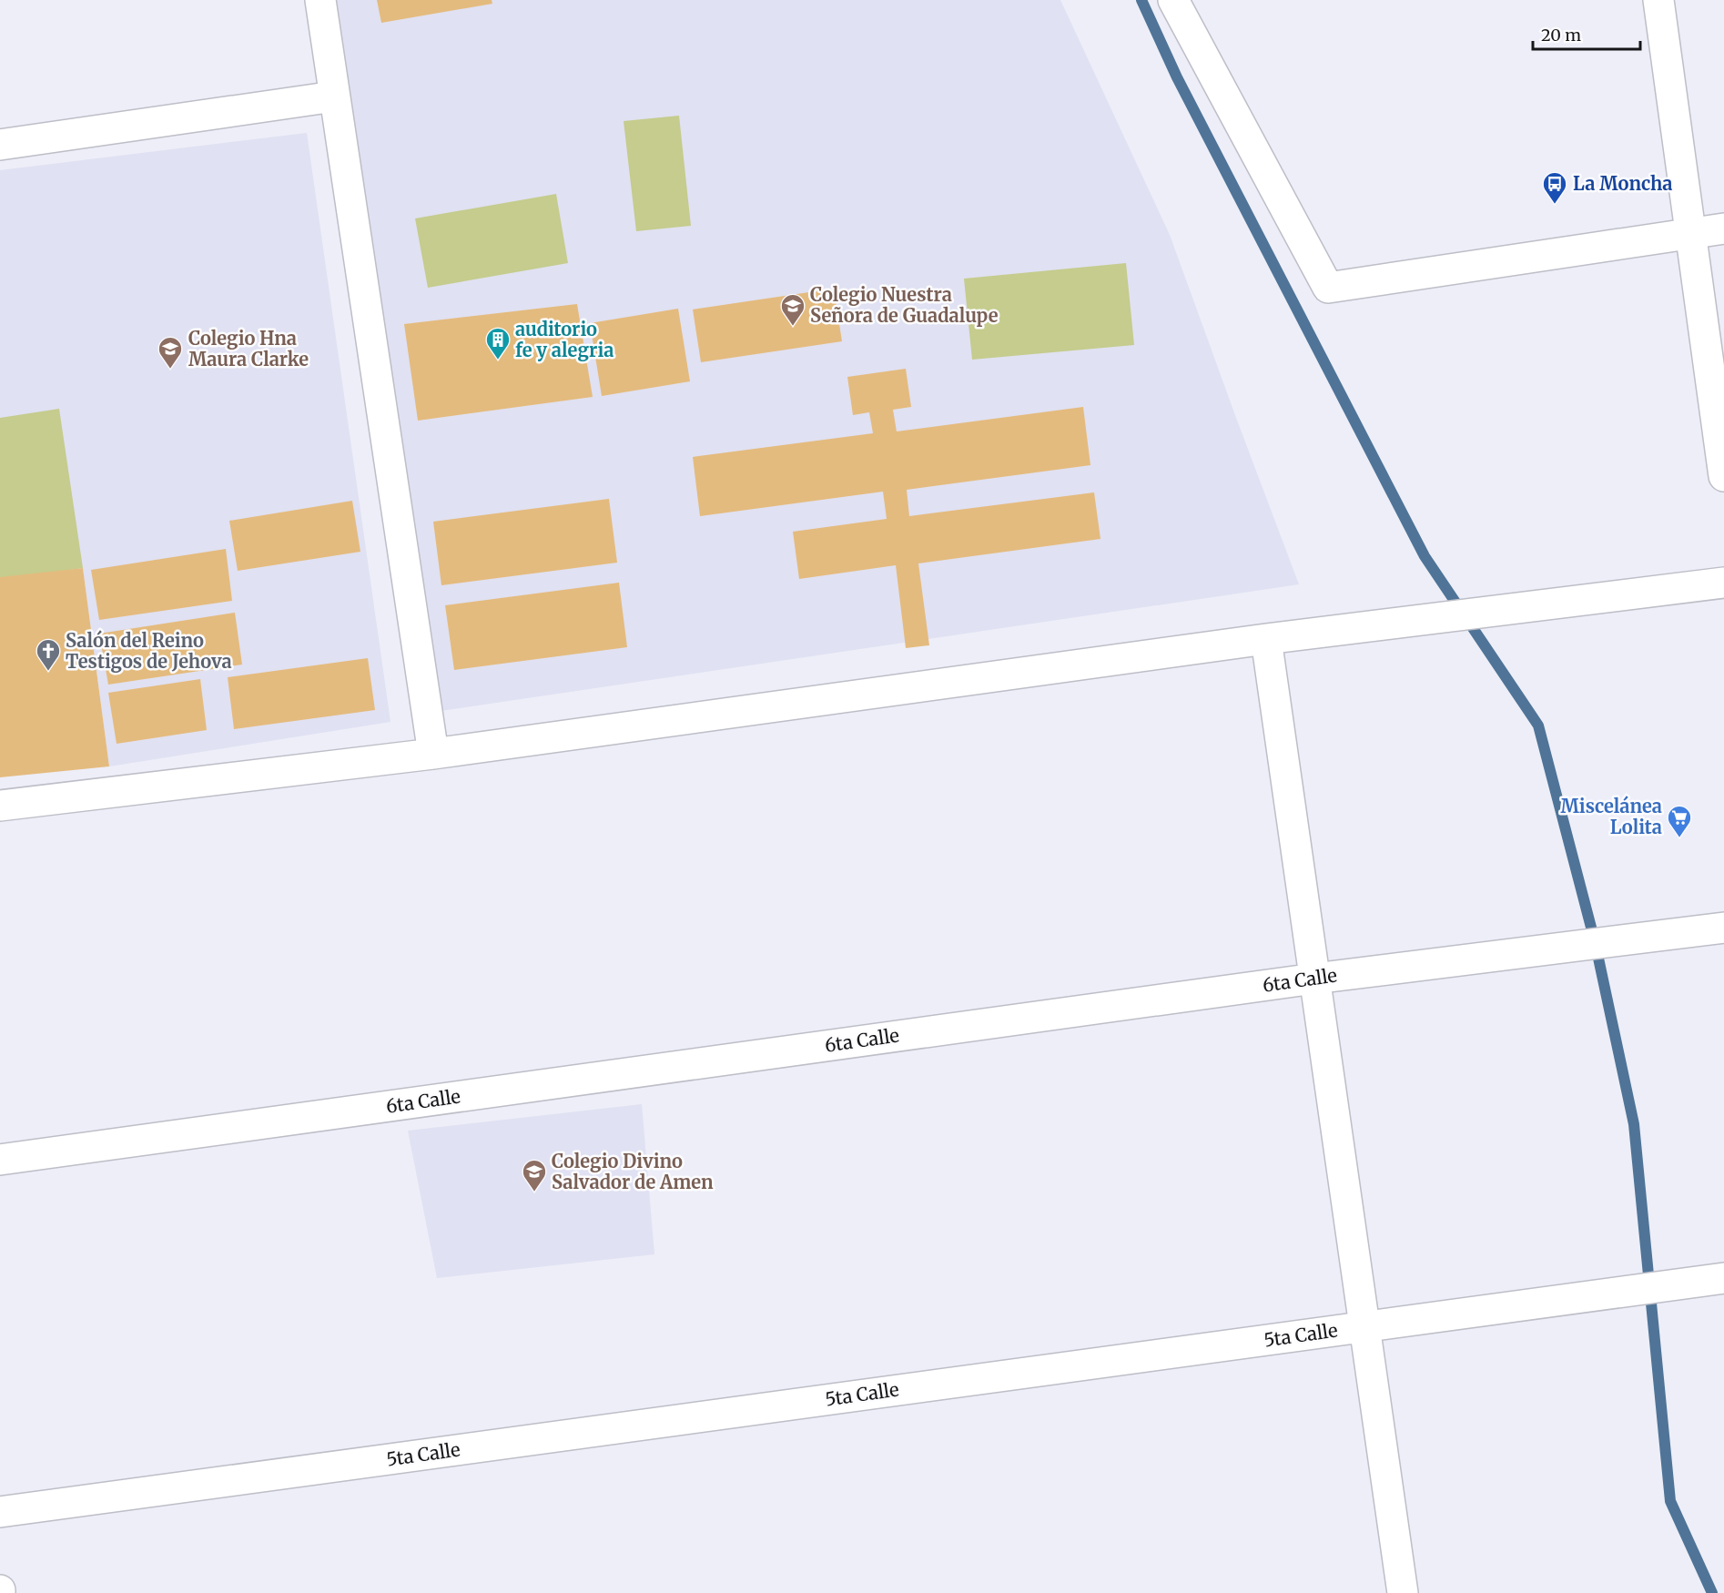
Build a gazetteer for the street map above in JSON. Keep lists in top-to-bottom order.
{
  "streets": {
    "street": ["6ta Calle", "5ta Calle"]
  },
  "places": {
    "bus stop": ["La Moncha"],
    "school or university": ["Colegio Nuestra Señora de Guadalupe", "Colegio Hna Maura Clarke", "Colegio Divino Salvador de Amen"],
    "building": ["auditorio fe y alegria"],
    "church": ["Salón del Reino Testigos de Jehova"],
    "supermarket": ["Miscelánea Lolita"]
  },
  "scale_bar": "20 m"
}
